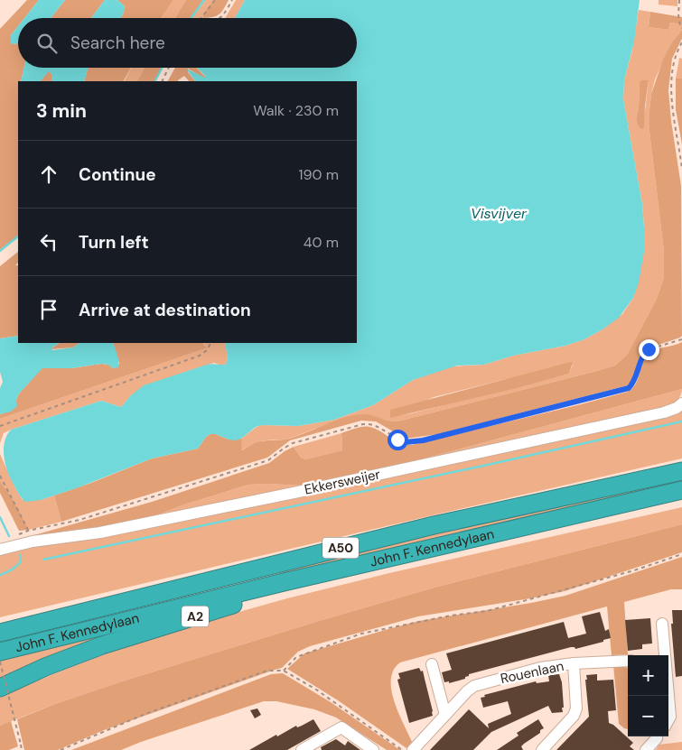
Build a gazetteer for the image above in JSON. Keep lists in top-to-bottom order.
{
  "streets": {
    "highway": ["John F. Kennedylaan", "A50", "A2"],
    "street": ["Ekkersweijer", "Rouenlaan"]
  },
  "crossings": [
    ["John F. Kennedylaan", "A2"]
  ],
  "water": ["Visvijver"],
  "page": {
    "search": "Search here",
    "heading": ["3 min", "Walk · 230 m"],
    "list": [
      ["Continue", "190 m"],
      ["Turn left", "40 m"],
      "Arrive at destination"
    ],
    "map_buttons": ["+", "−"]
  }
}
